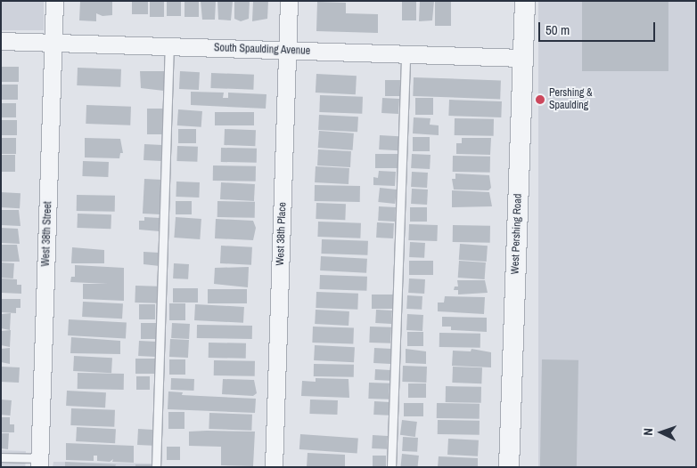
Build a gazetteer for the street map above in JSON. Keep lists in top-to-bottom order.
{
  "streets": {
    "street": [
      "South Spaulding Avenue",
      "West 38th Street",
      "West 38th Place",
      "West Pershing Road"
    ]
  },
  "crossings": [
    ["South Spaulding Avenue", "West 38th Street"],
    ["South Spaulding Avenue", "West 38th Place"],
    ["South Spaulding Avenue", "West Pershing Road"]
  ],
  "places": ["Pershing & Spaulding"],
  "scale_bar": "50 m",
  "north": "left"
}
